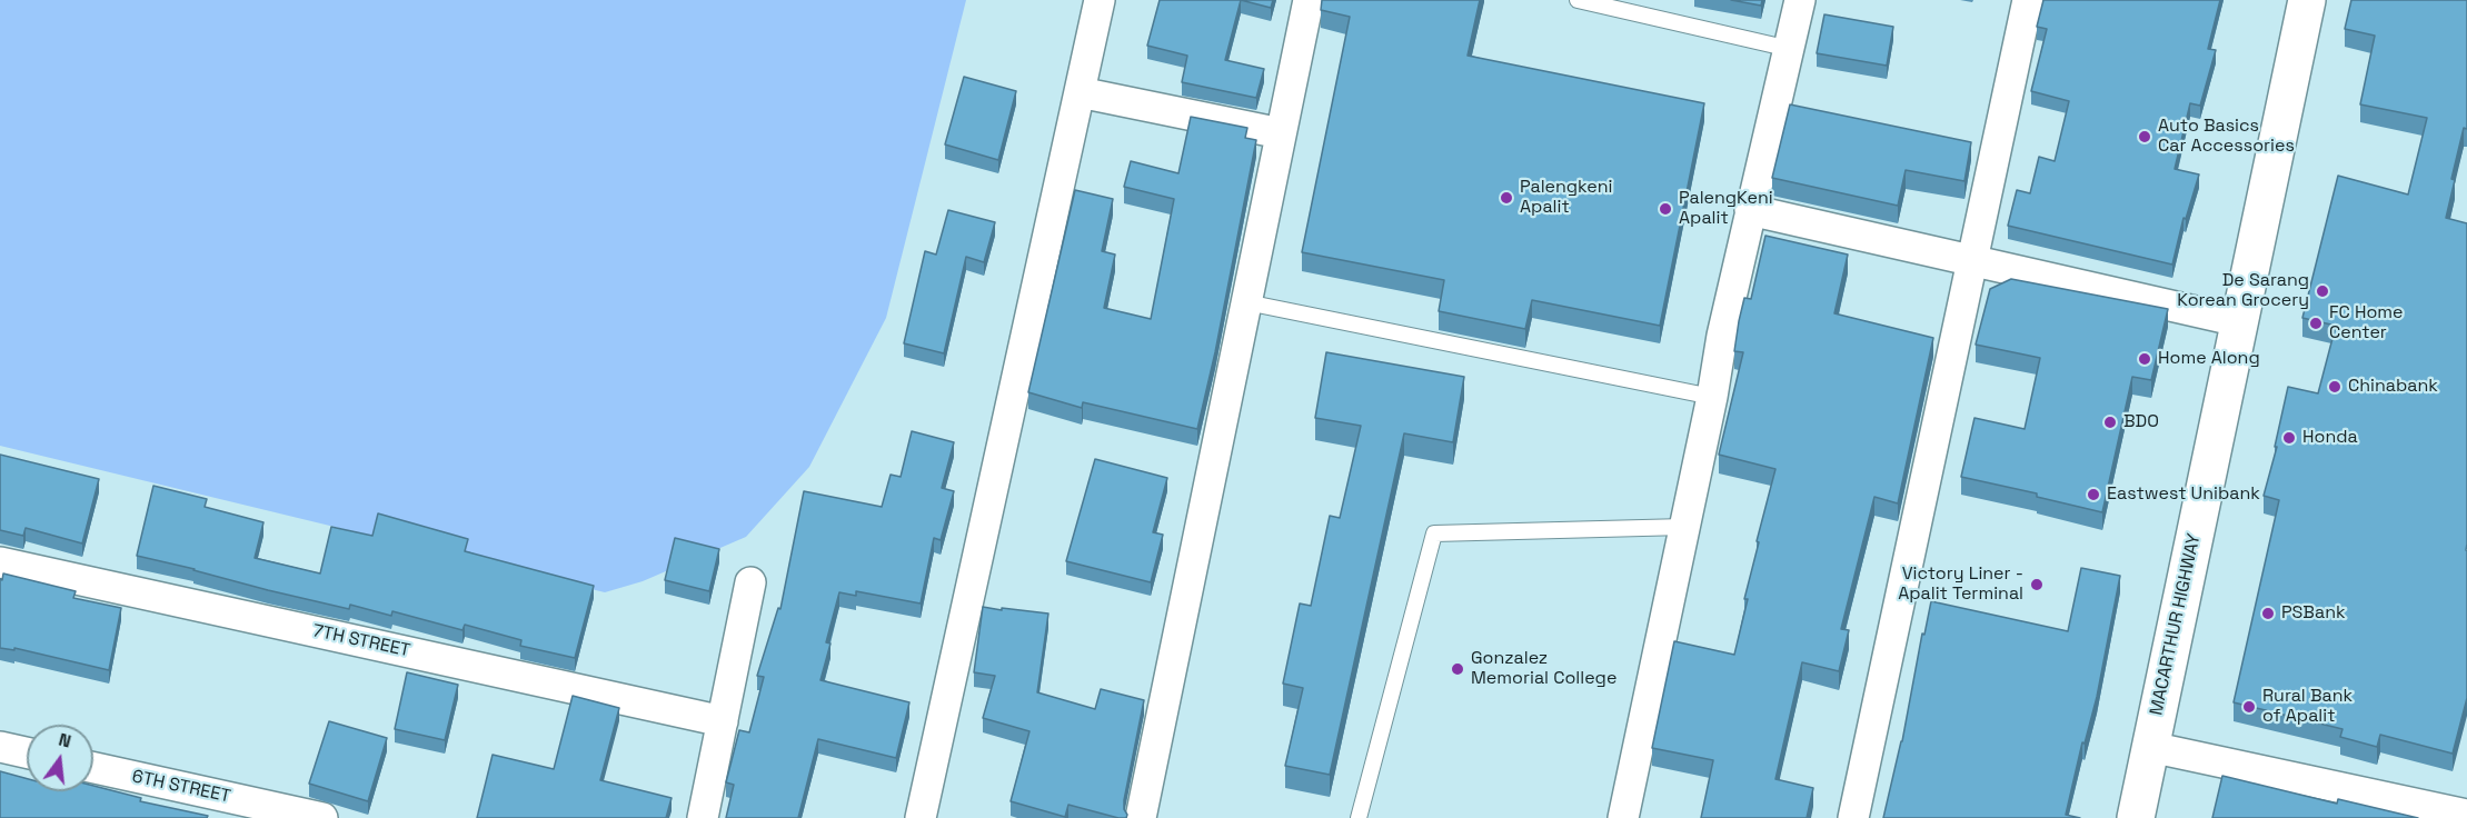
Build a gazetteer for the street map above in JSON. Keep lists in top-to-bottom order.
{
  "streets": {
    "highway": ["MACARTHUR HIGHWAY"],
    "street": ["7TH STREET", "6TH STREET"]
  },
  "places": [
    "Auto Basics Car Accessories",
    "Palengkeni Apalit",
    "PalengKeni Apalit",
    "De Sarang Korean Grocery",
    "FC Home Center",
    "Home Along",
    "Chinabank",
    "BDO",
    "Honda",
    "Eastwest Unibank",
    "Victory Liner - Apalit Terminal",
    "PSBank",
    "Gonzalez Memorial College",
    "Rural Bank of Apalit"
  ],
  "north": "top"
}
